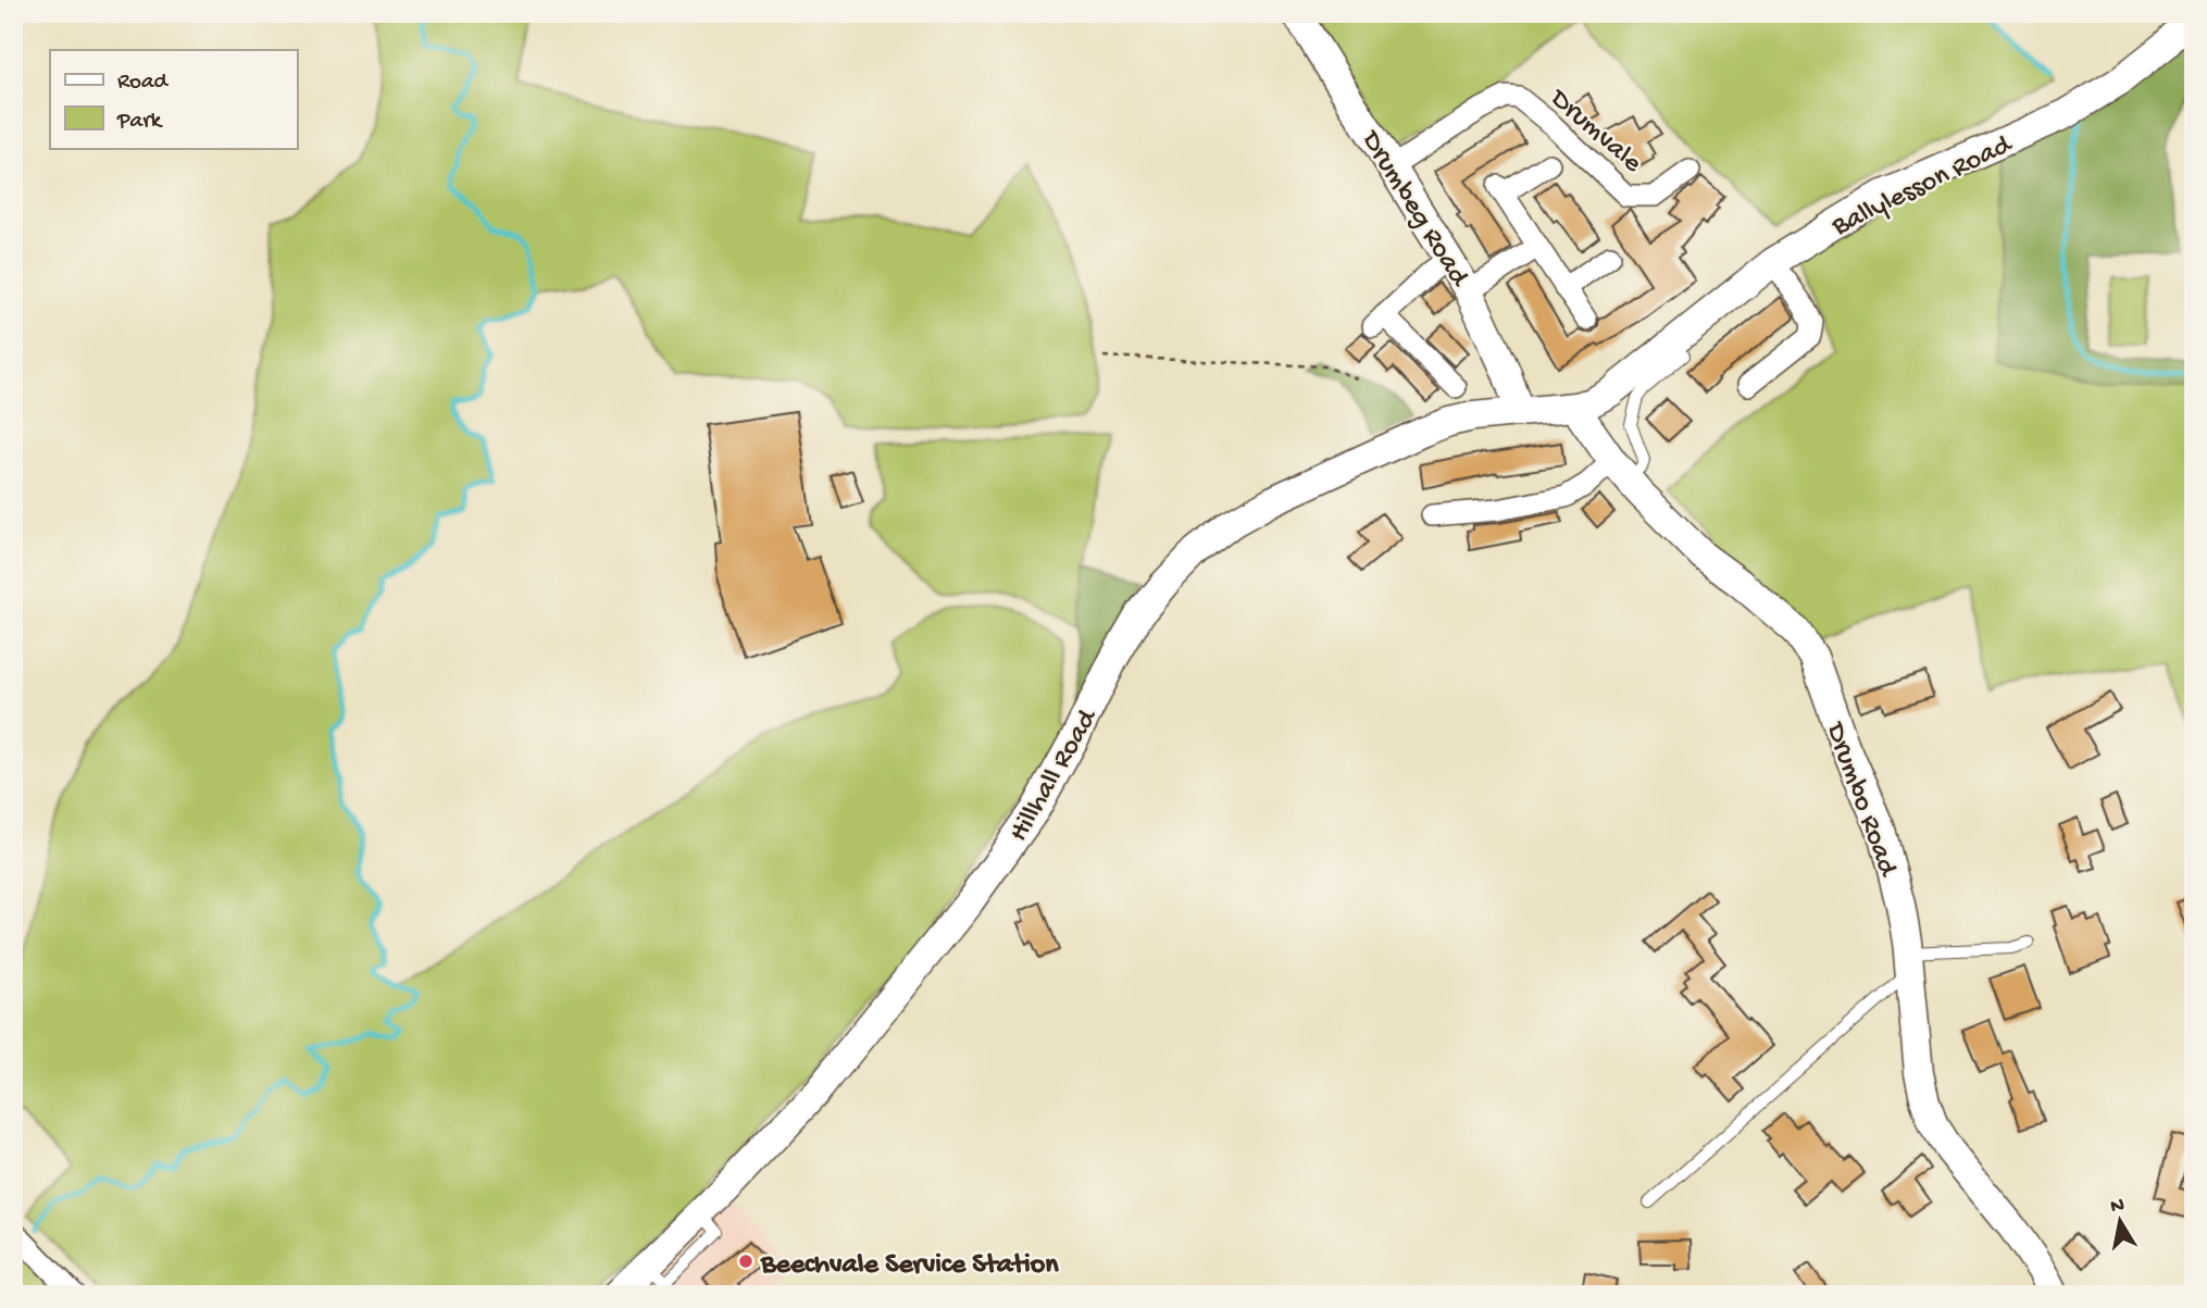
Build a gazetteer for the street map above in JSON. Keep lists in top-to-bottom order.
{
  "streets": {
    "main road": [
      "Ballylesson Road",
      "Drumbeg Road",
      "Hillhall Road",
      "Drumbo Road"
    ],
    "street": ["Drumvale"]
  },
  "crossings": [
    ["Drumvale", "Drumbeg Road"],
    ["Ballylesson Road", "Hillhall Road"],
    ["Ballylesson Road", "Drumbo Road"],
    ["Drumbeg Road", "Hillhall Road"],
    ["Hillhall Road", "Drumbo Road"]
  ],
  "places": ["Beechvale Service Station"],
  "legend": ["Road", "Park"],
  "north": "top"
}
